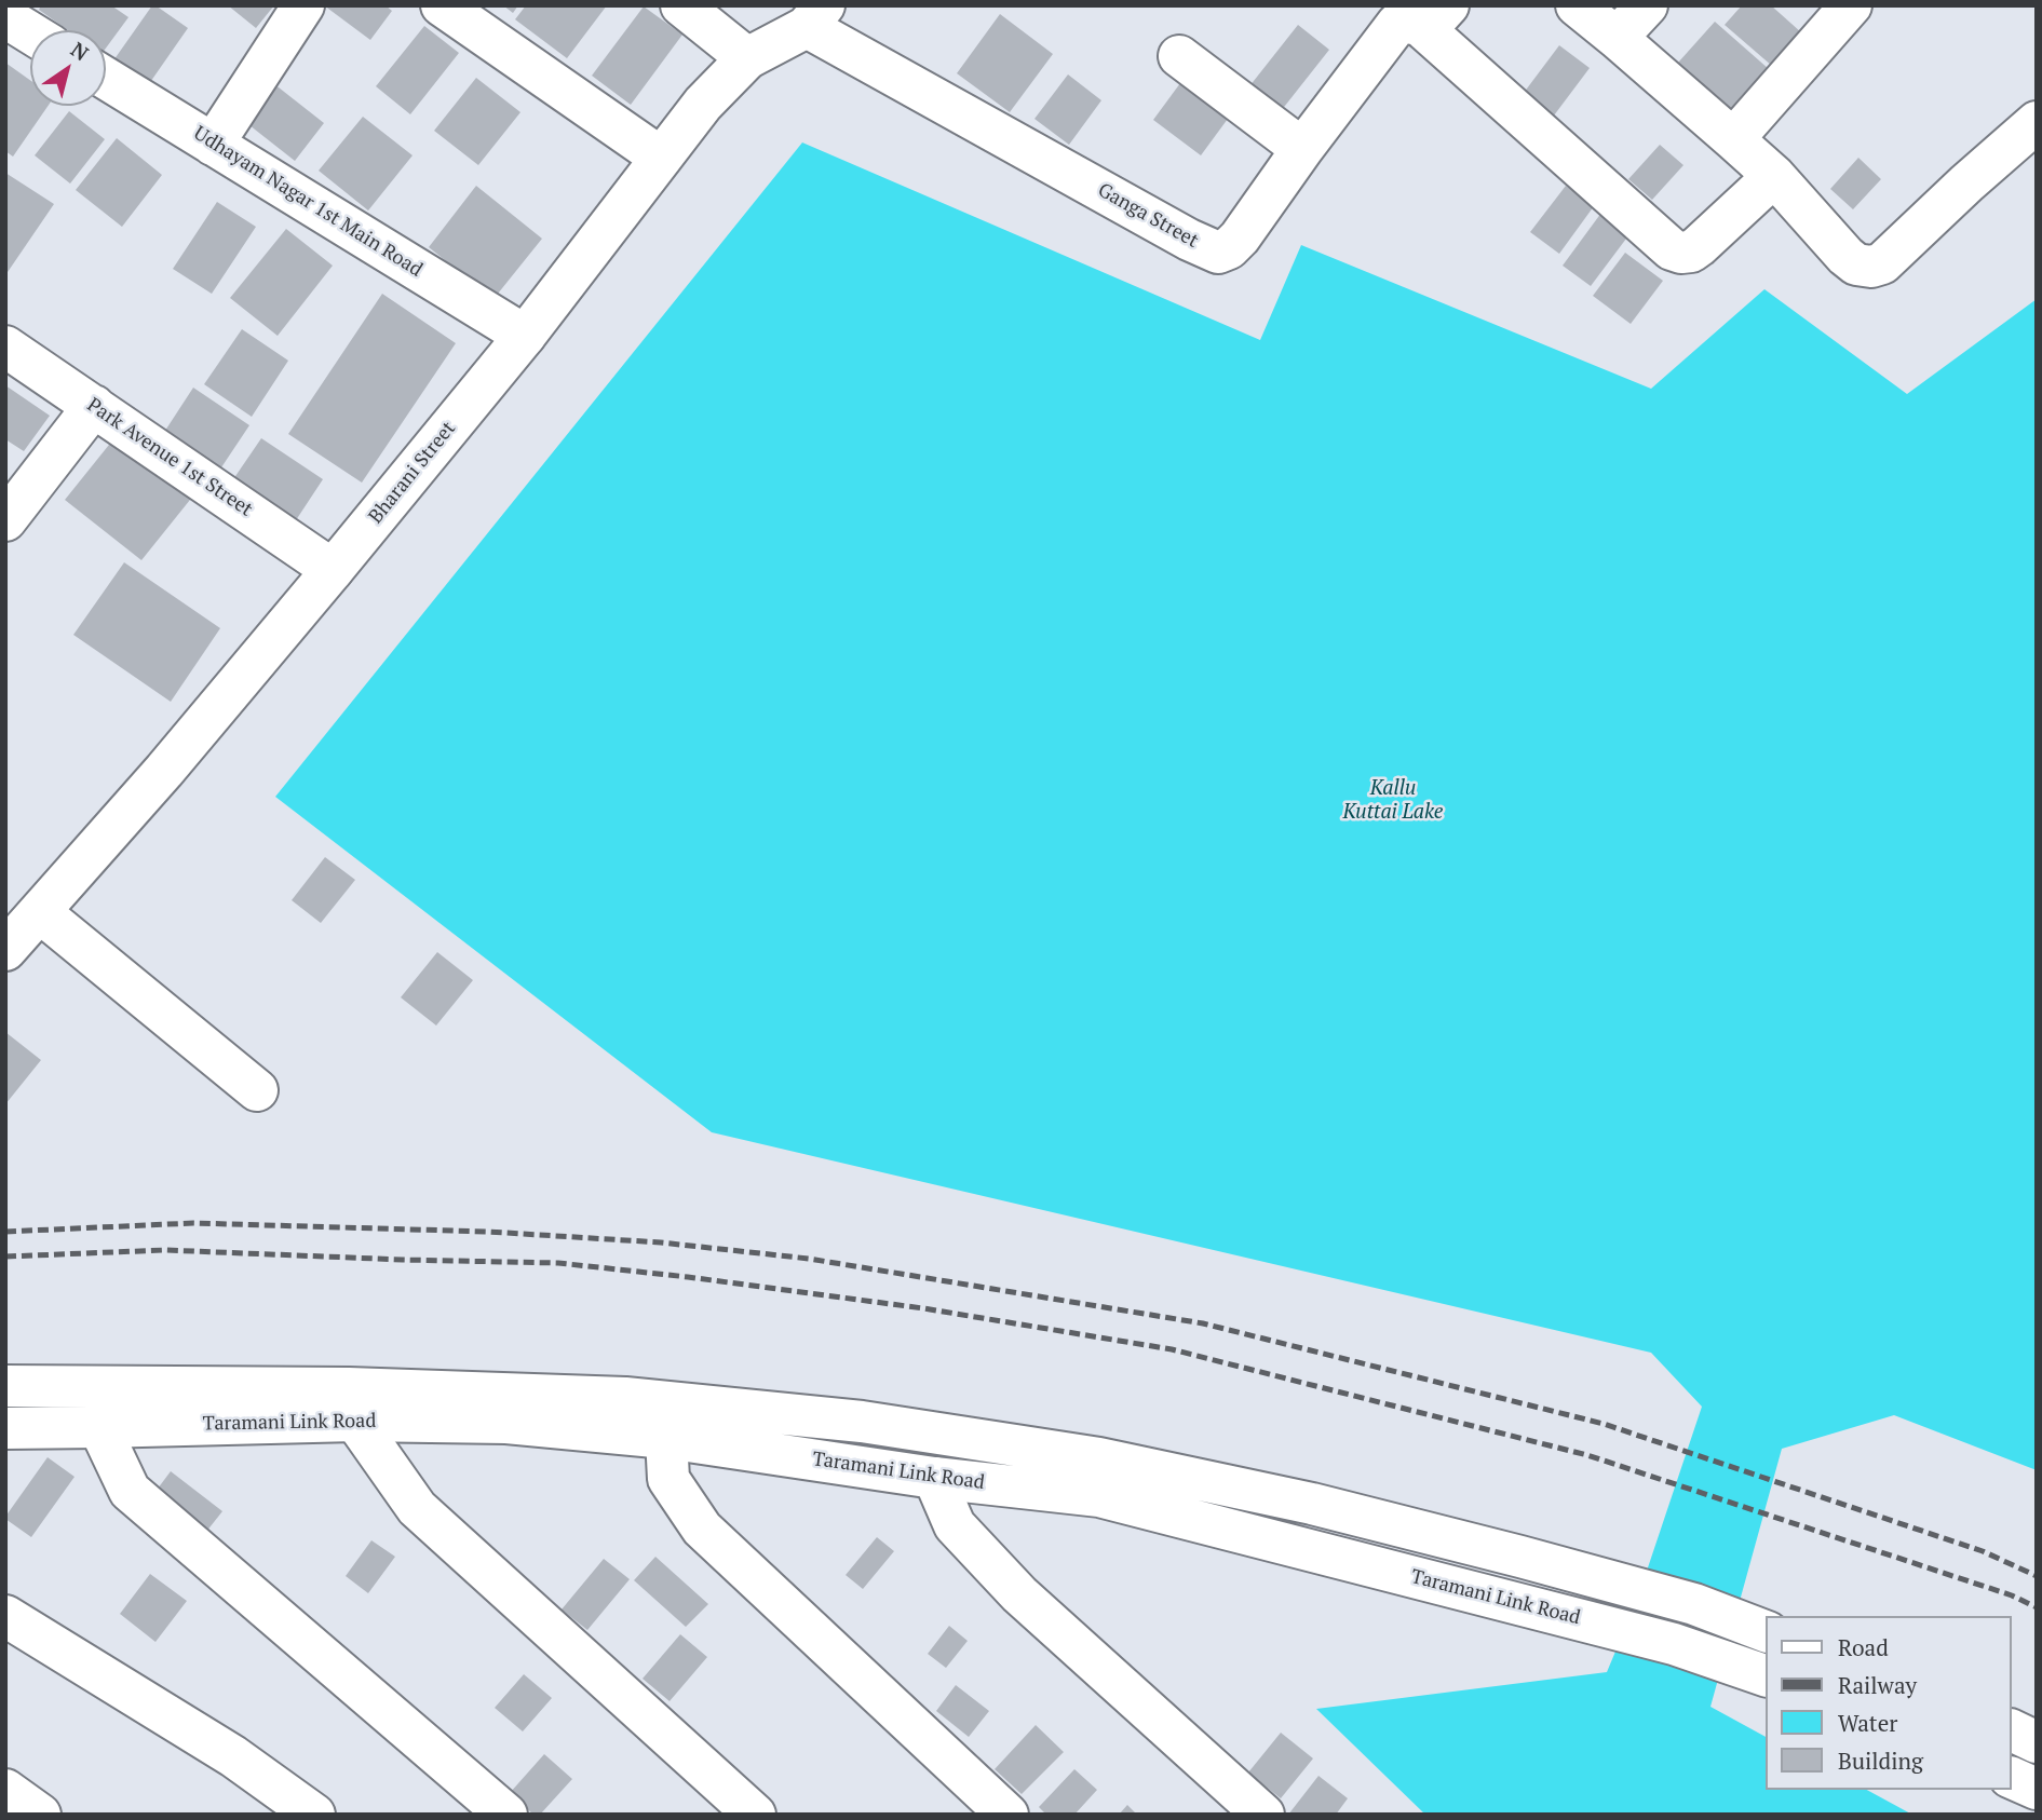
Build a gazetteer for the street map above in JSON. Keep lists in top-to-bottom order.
{
  "streets": {
    "street": [
      "Udhayam Nagar 1st Main Road",
      "Ganga Street",
      "Park Avenue 1st Street",
      "Bharani Street",
      "Taramani Link Road"
    ]
  },
  "crossings": [
    ["Udhayam Nagar 1st Main Road", "Bharani Street"],
    ["Ganga Street", "Bharani Street"],
    ["Park Avenue 1st Street", "Bharani Street"]
  ],
  "water": ["Kallu Kuttai Lake"],
  "legend": [
    "Road",
    "Railway",
    "Water",
    "Building"
  ],
  "north": "top right"
}
